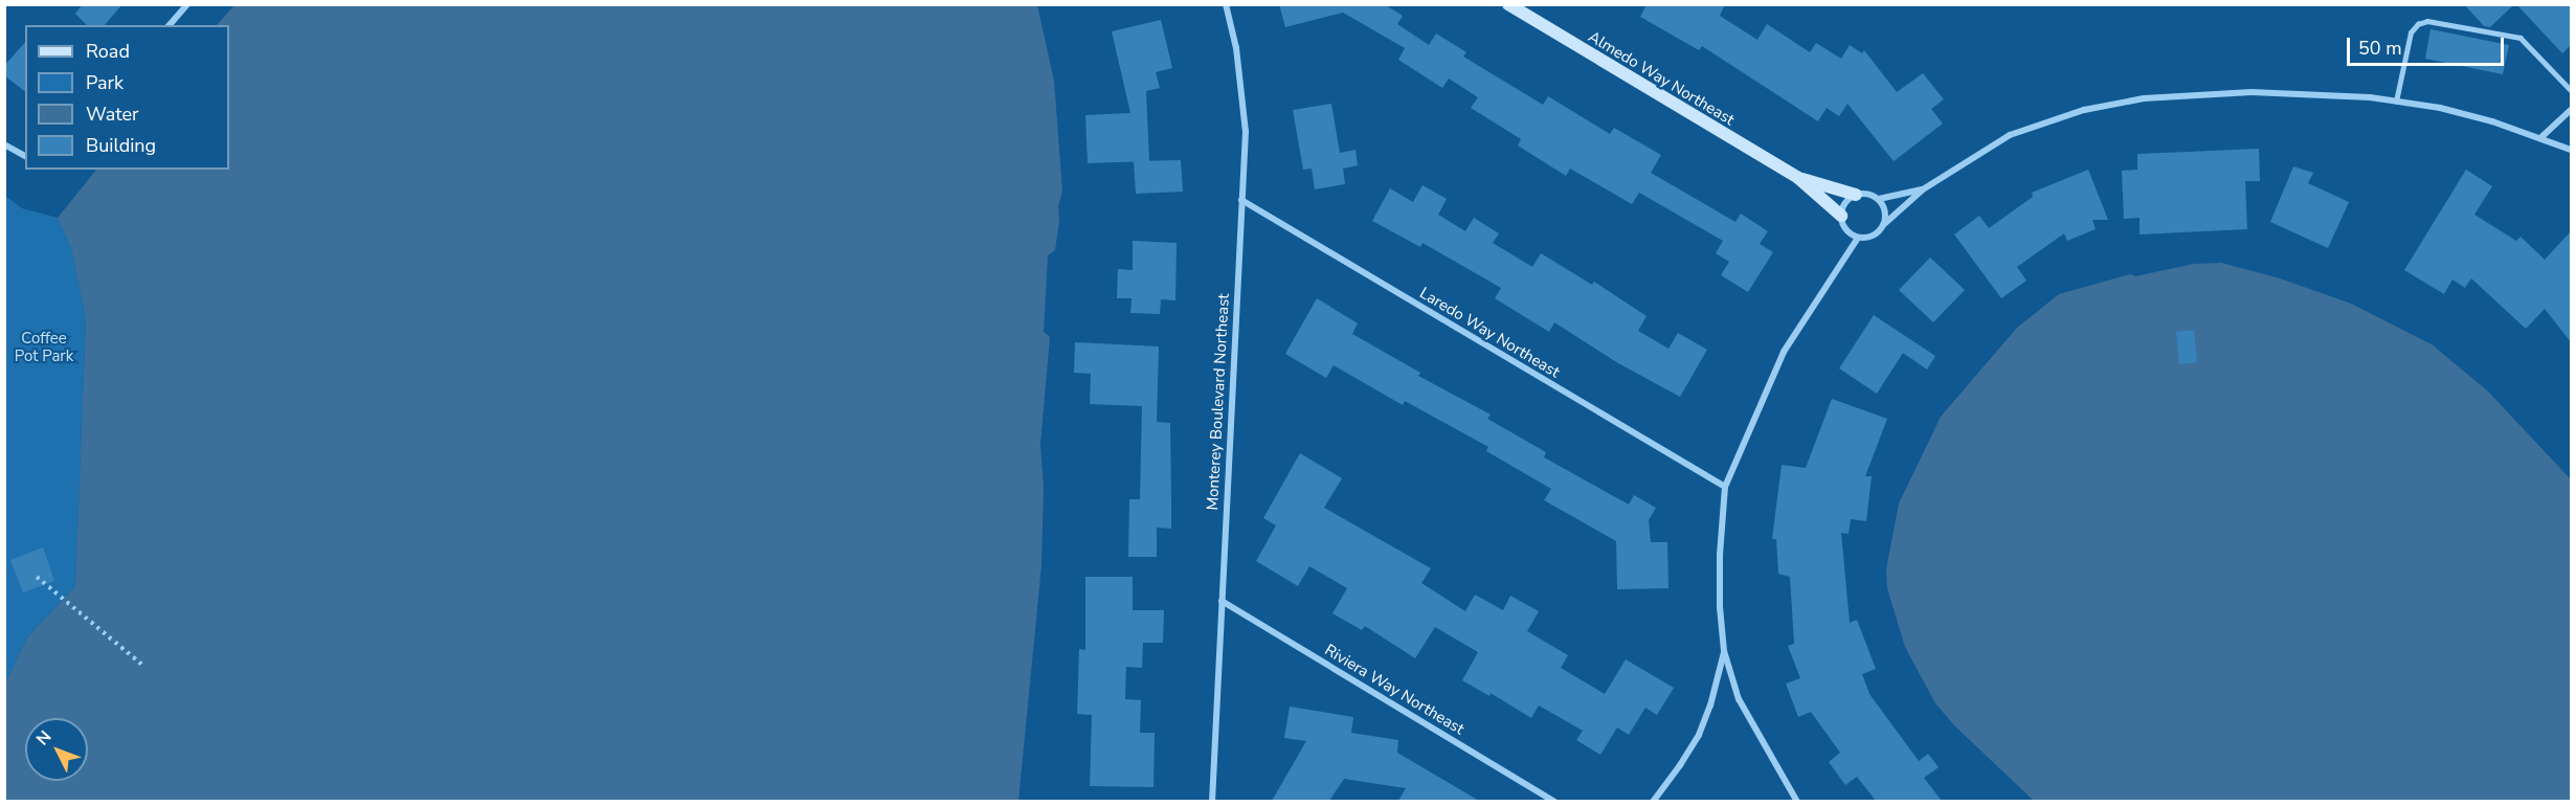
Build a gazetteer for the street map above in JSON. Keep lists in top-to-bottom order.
{
  "streets": {
    "street": [
      "Almedo Way Northeast",
      "Laredo Way Northeast",
      "Monterey Boulevard Northeast",
      "Riviera Way Northeast"
    ]
  },
  "crossings": [
    ["Laredo Way Northeast", "Monterey Boulevard Northeast"],
    ["Monterey Boulevard Northeast", "Riviera Way Northeast"]
  ],
  "parks": ["Coffee Pot Park"],
  "legend": [
    "Road",
    "Park",
    "Water",
    "Building"
  ],
  "scale_bar": "50 m",
  "north": "top left"
}
